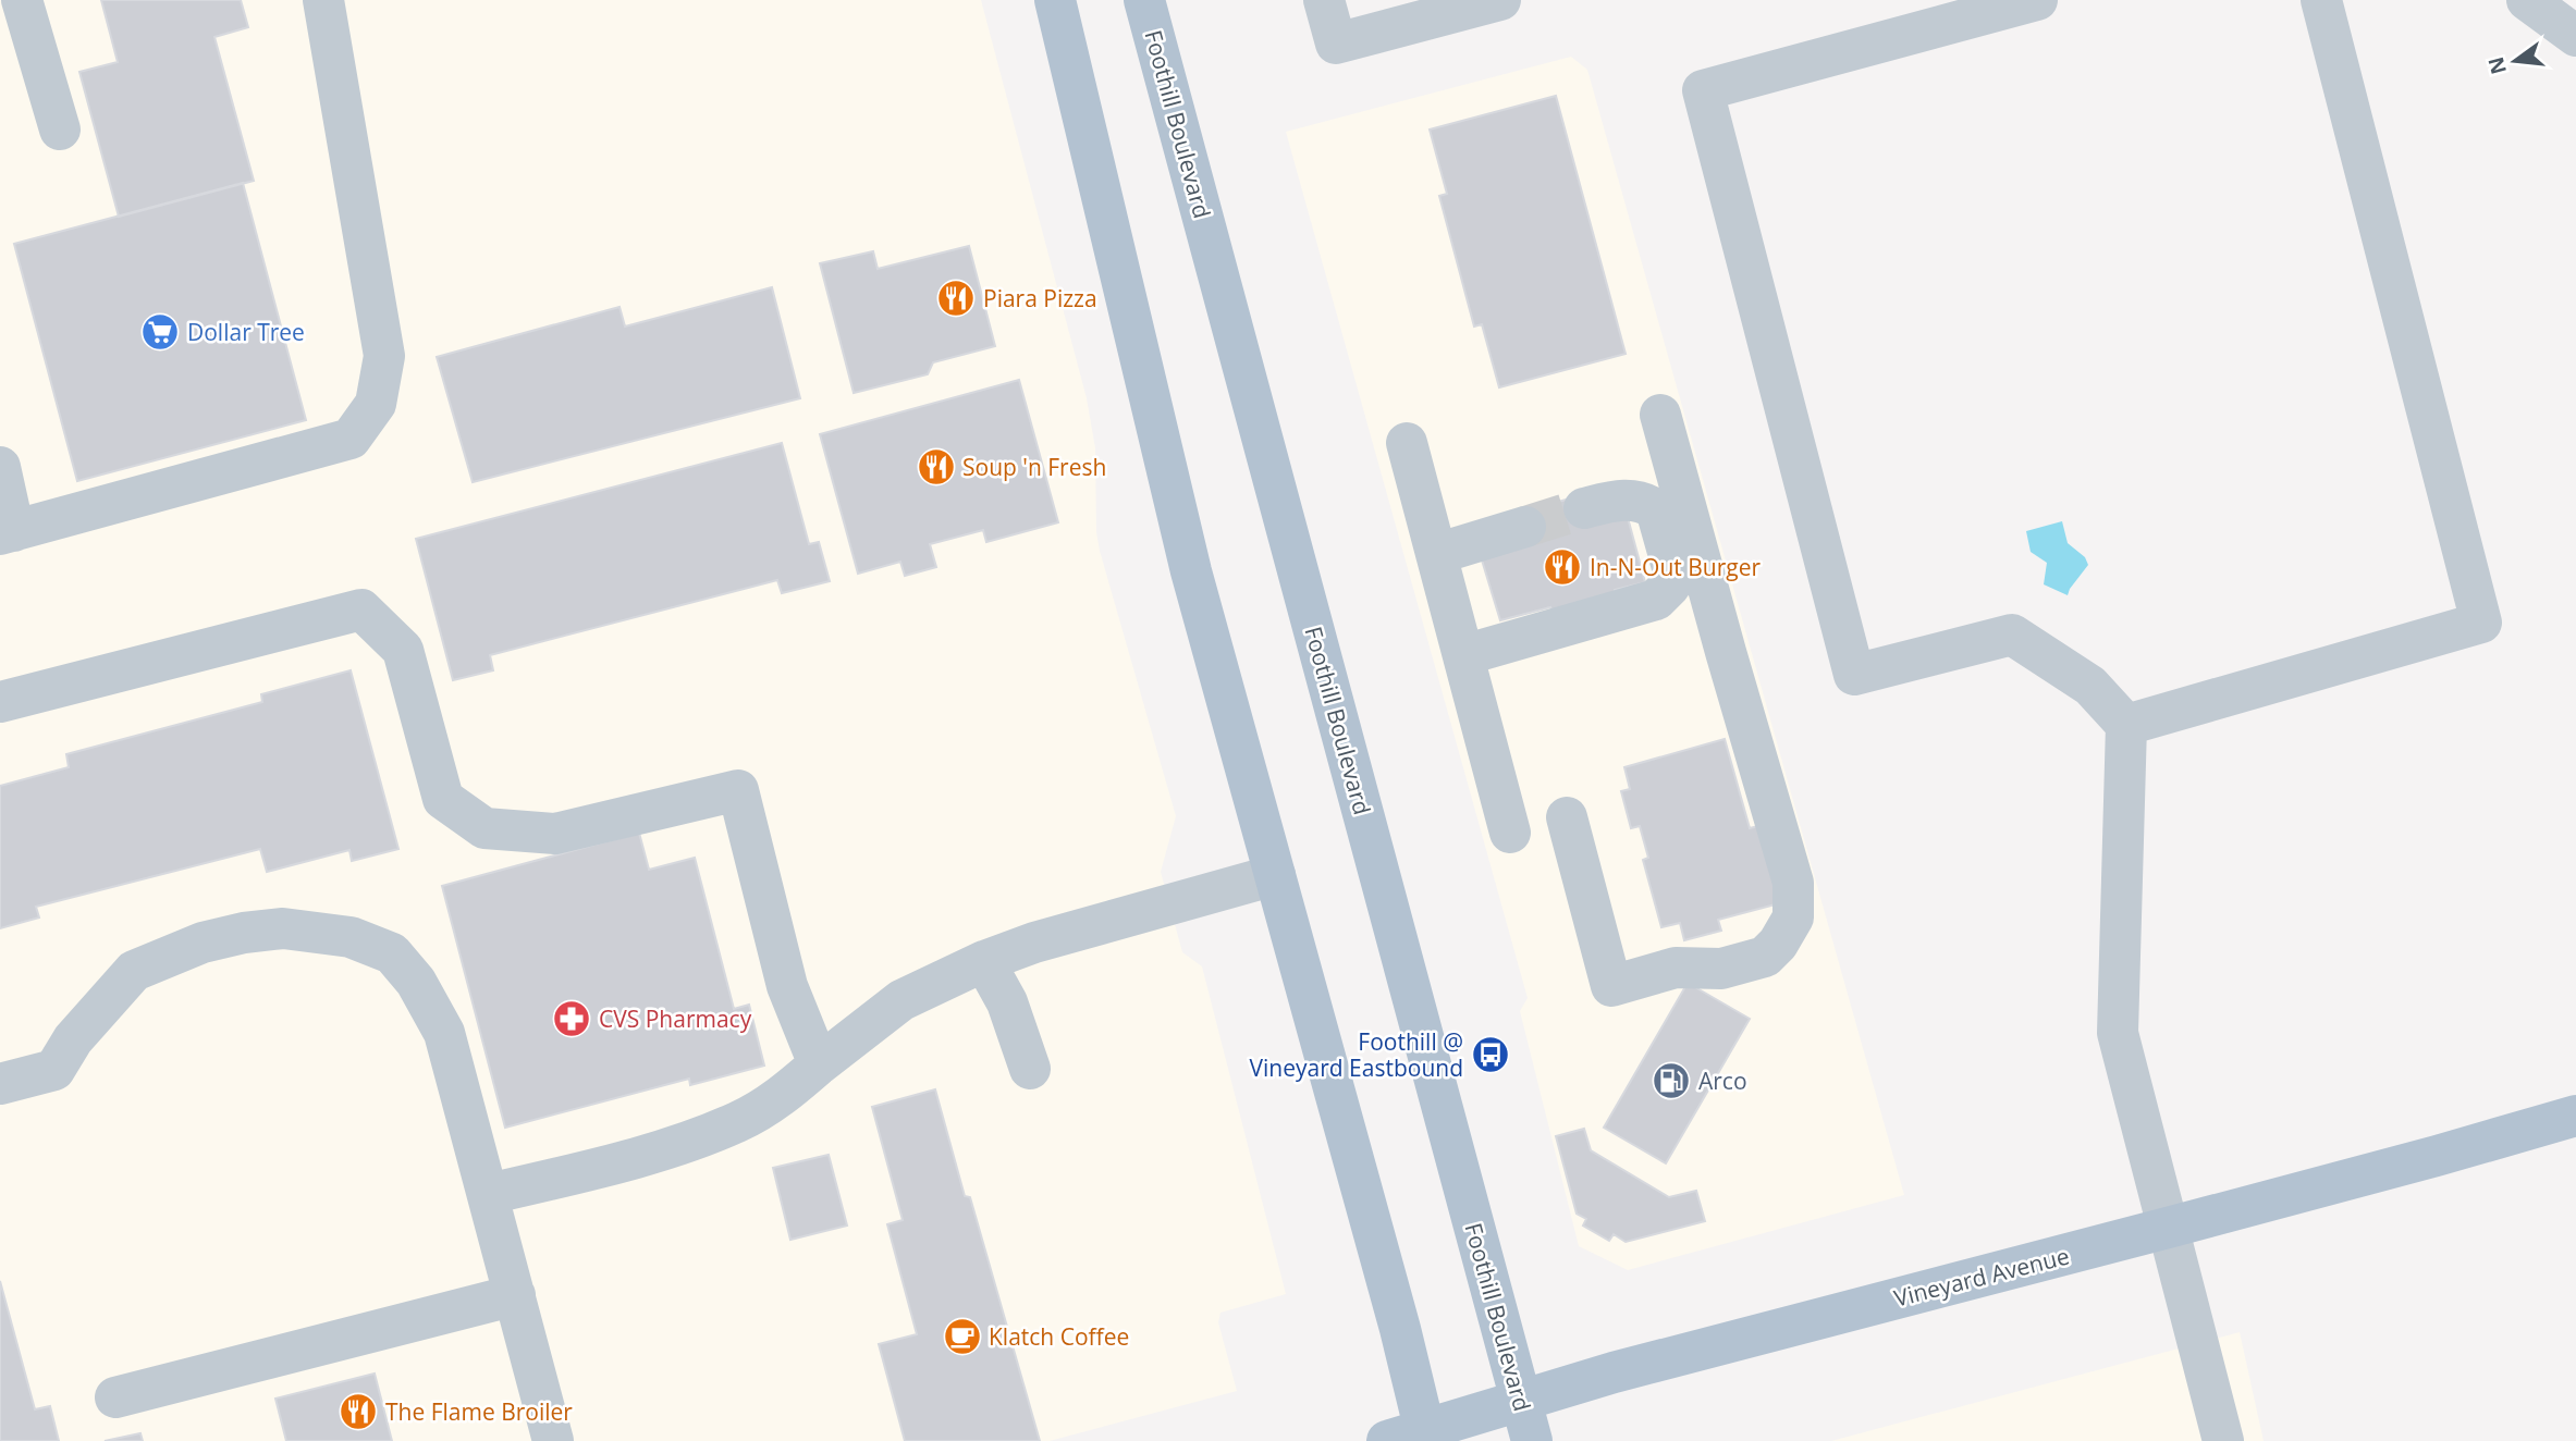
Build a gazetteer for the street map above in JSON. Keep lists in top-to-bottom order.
{
  "streets": {
    "main road": ["Foothill Boulevard", "Vineyard Avenue"]
  },
  "crossings": [
    ["Foothill Boulevard", "Vineyard Avenue"]
  ],
  "places": {
    "restaurant": [
      "Piara Pizza",
      "Soup 'n Fresh",
      "In-N-Out Burger",
      "The Flame Broiler"
    ],
    "supermarket": ["Dollar Tree"],
    "pharmacy": ["CVS Pharmacy"],
    "bus stop": ["Foothill @ Vineyard Eastbound"],
    "fuel station": ["Arco"],
    "cafe": ["Klatch Coffee"]
  },
  "north": "left"
}
